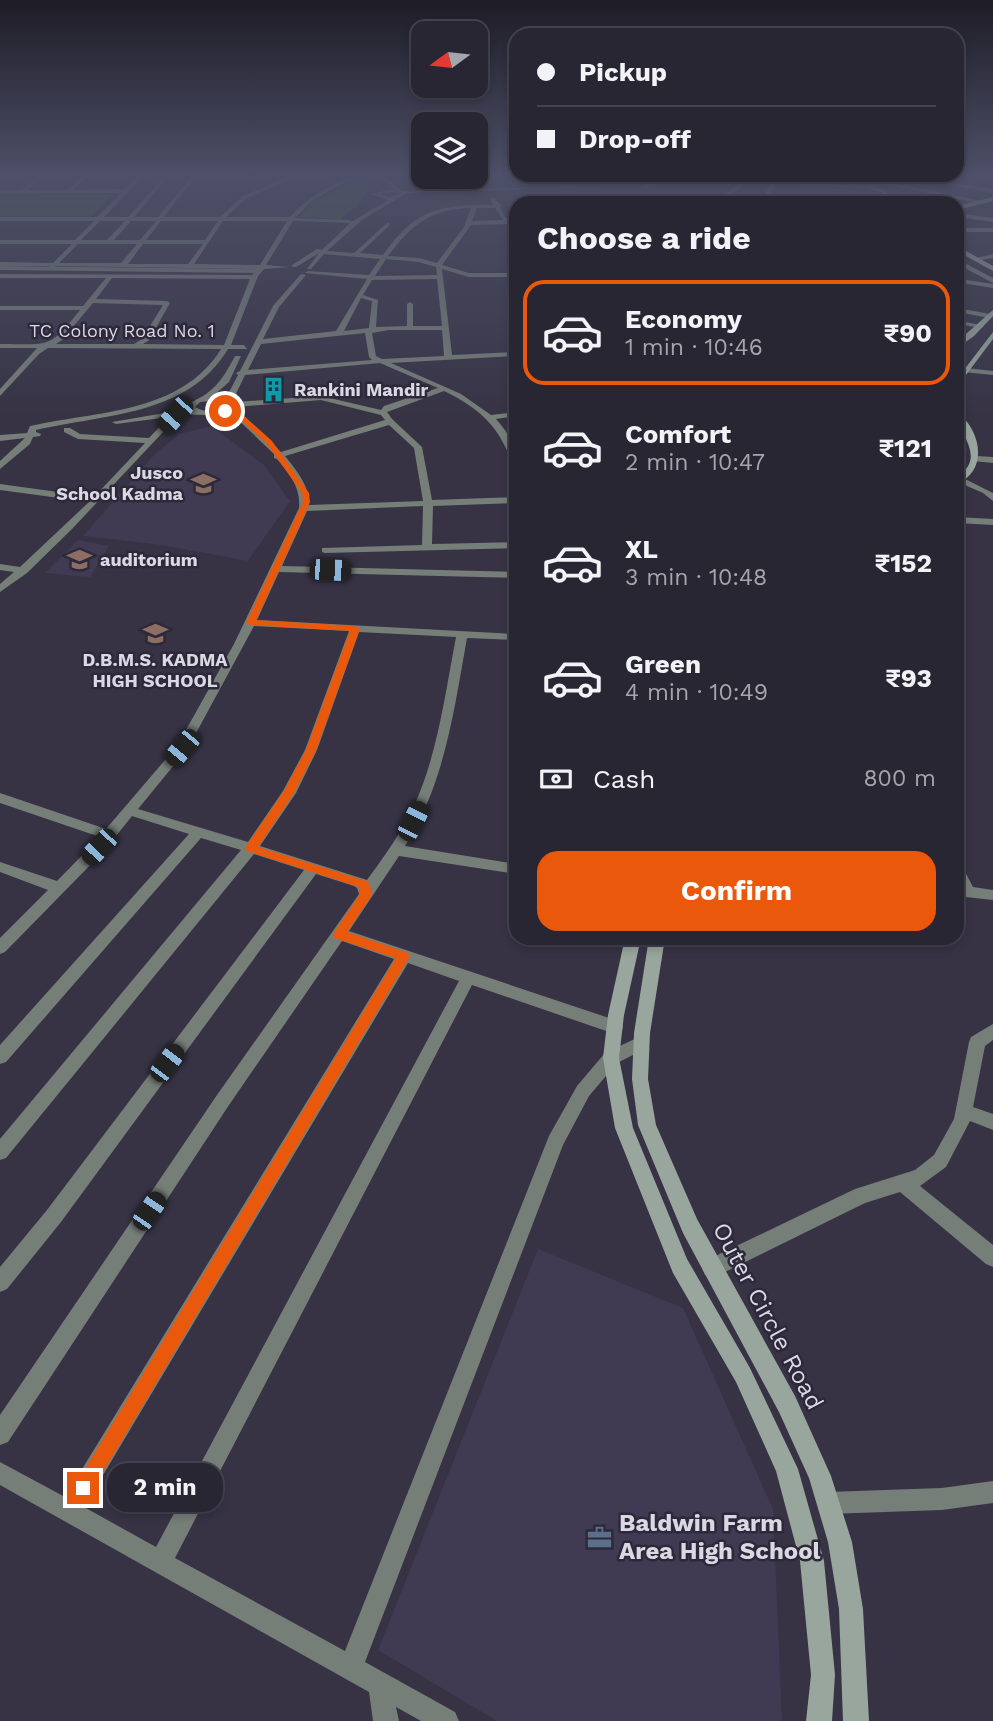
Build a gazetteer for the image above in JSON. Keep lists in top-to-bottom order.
{
  "streets": {
    "main road": ["Outer Circle Road"],
    "street": ["TC Colony Road No. 1"]
  },
  "places": {
    "building": ["Rankini Mandir"],
    "school or university": ["Jusco School Kadma", "auditorium", "D.B.M.S. KADMA HIGH SCHOOL"],
    "office": ["Baldwin Farm Area High School"]
  },
  "north": "left",
  "page": {
    "banner": ["Pickup", "Drop-off"],
    "heading": "Choose a ride",
    "list": [
      {
        "name": "Economy",
        "note": "1 min · 10:46",
        "value": "₹90"
      },
      {
        "name": "Comfort",
        "note": "2 min · 10:47",
        "value": "₹121"
      },
      {
        "name": "XL",
        "note": "3 min · 10:48",
        "value": "₹152"
      },
      {
        "name": "Green",
        "note": "4 min · 10:49",
        "value": "₹93"
      }
    ],
    "pay": ["Cash", "800 m"],
    "buttons": "Confirm",
    "bubble": "2 min"
  }
}
